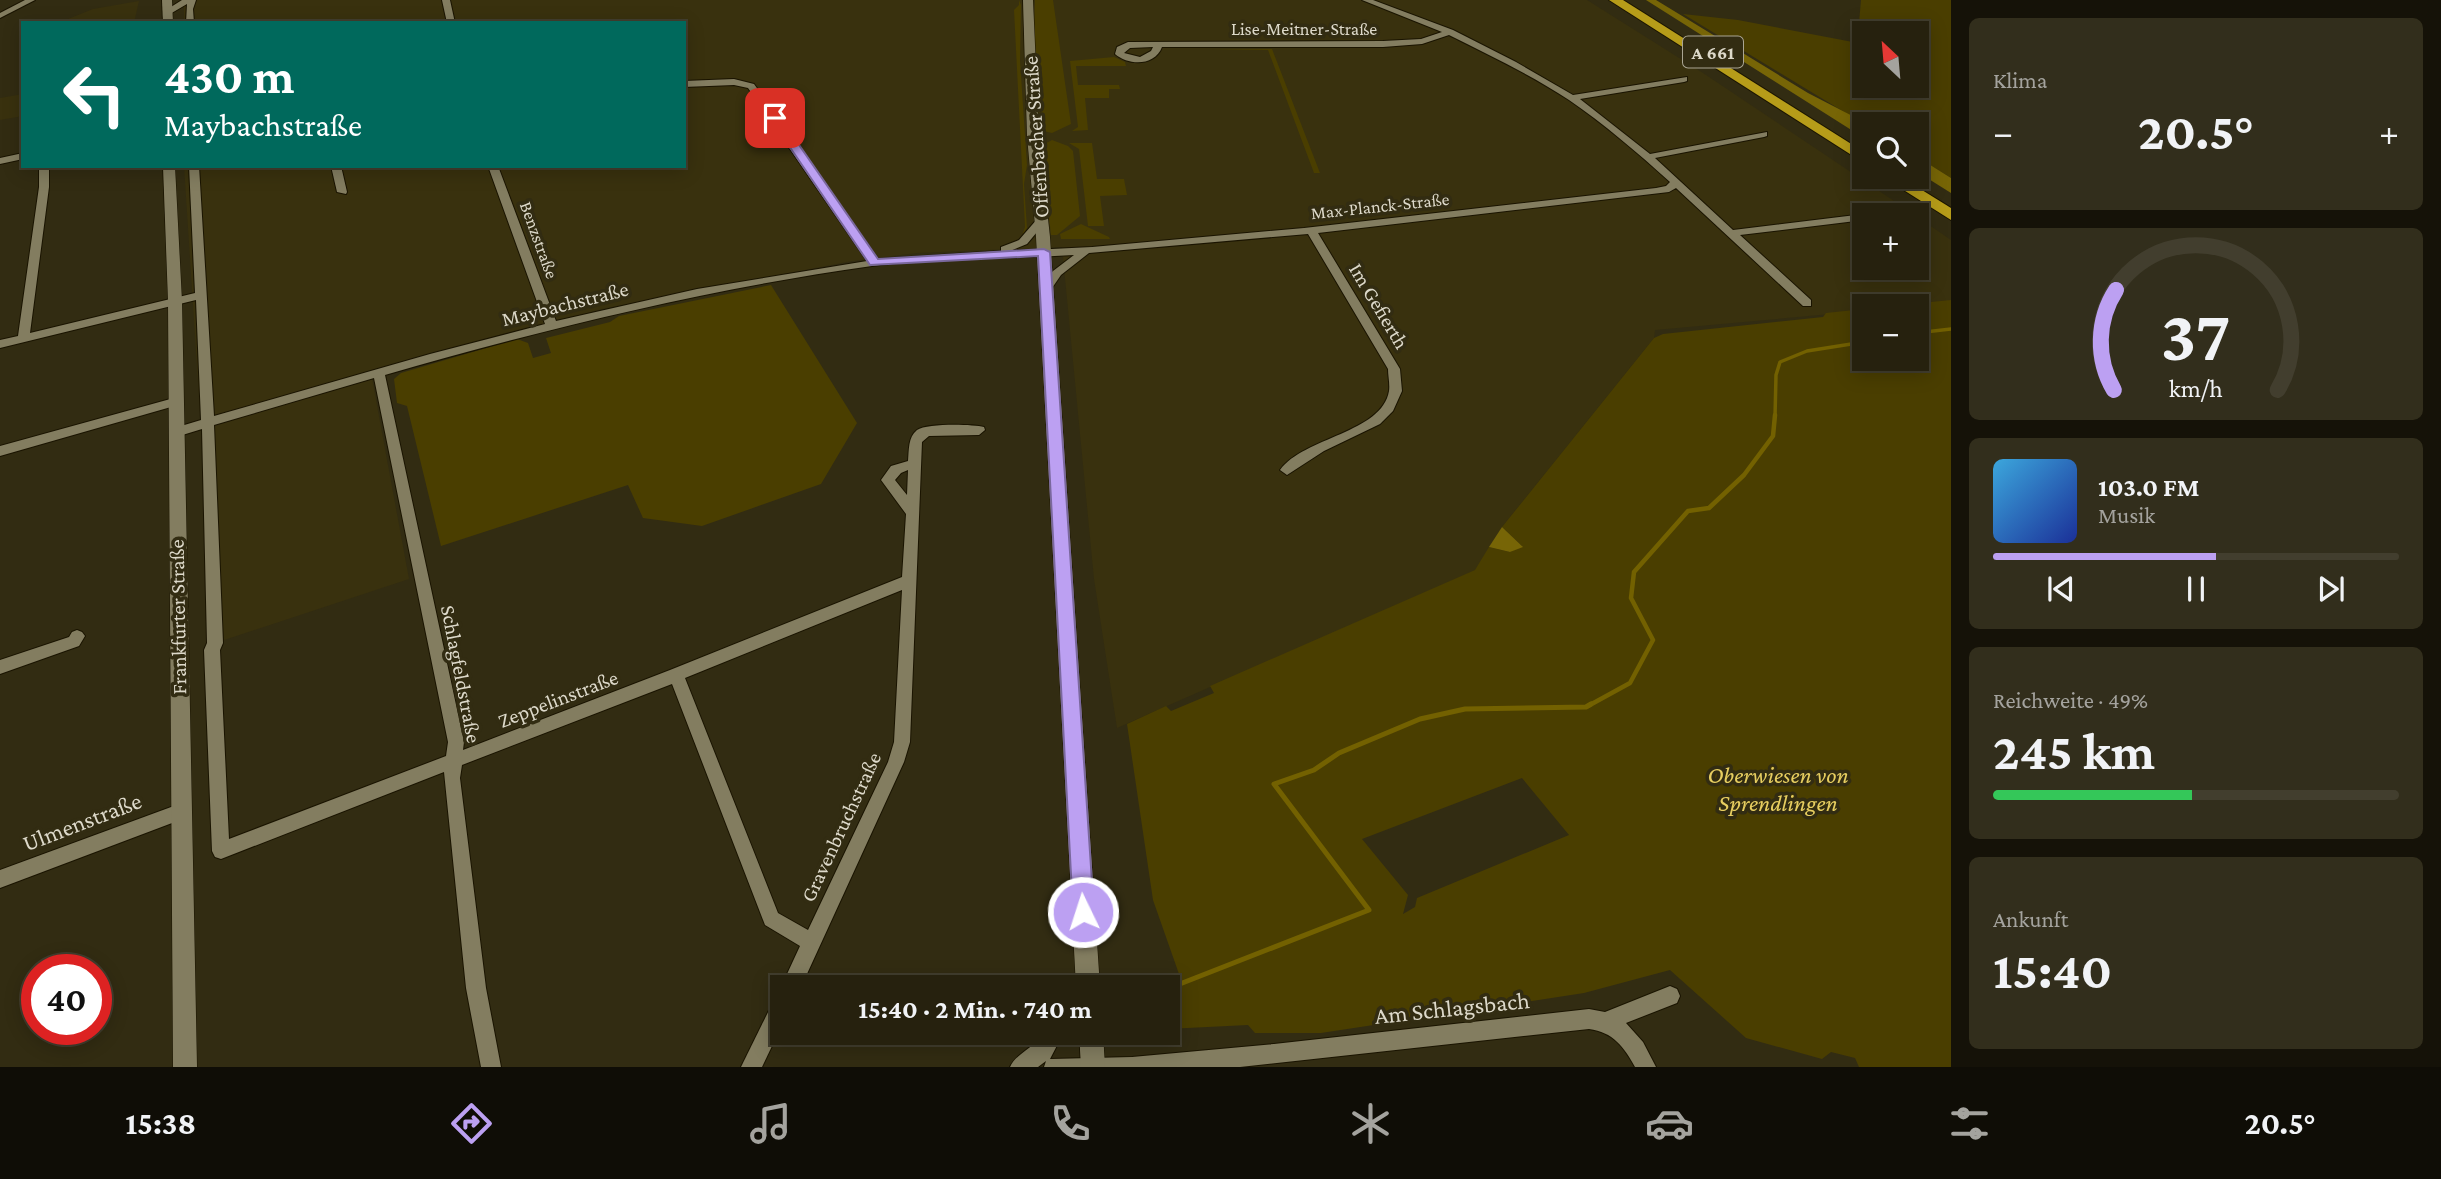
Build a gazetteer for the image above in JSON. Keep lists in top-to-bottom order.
{
  "streets": {
    "highway": ["A 661"],
    "street": [
      "Lise-Meitner-Straße",
      "Offenbacher Straße",
      "Max-Planck-Straße",
      "Benzstraße",
      "Maybachstraße",
      "Im Gefierth",
      "Frankfurter Straße",
      "Schlagfeldstraße",
      "Zeppelinstraße",
      "Ulmenstraße",
      "Gravenbruchstraße",
      "Am Schlagsbach"
    ]
  },
  "crossings": [
    ["Offenbacher Straße", "Max-Planck-Straße"],
    ["Offenbacher Straße", "Maybachstraße"],
    ["Max-Planck-Straße", "Maybachstraße"],
    ["Max-Planck-Straße", "Im Gefierth"],
    ["Benzstraße", "Maybachstraße"],
    ["Maybachstraße", "Frankfurter Straße"],
    ["Maybachstraße", "Schlagfeldstraße"],
    ["Frankfurter Straße", "Zeppelinstraße"],
    ["Frankfurter Straße", "Ulmenstraße"],
    ["Schlagfeldstraße", "Zeppelinstraße"],
    ["Zeppelinstraße", "Gravenbruchstraße"]
  ],
  "parks": ["Oberwiesen von Sprendlingen"],
  "north": "top left",
  "page": {
    "tile": [
      "Klima",
      ["Reichweite · 49%", "245 km"],
      ["Ankunft", "15:40"]
    ],
    "map_buttons": ["+", "−"],
    "turn": ["430 m", "Maybachstraße"],
    "heat": ["−", "20.5°", "+"],
    "song": ["103.0 FM", "Musik"],
    "limit": "40",
    "trip": "15:40 · 2 Min. · 740 m",
    "tabs": ["15:38", "20.5°"],
    "gauge": ["37", "km/h"]
  }
}
